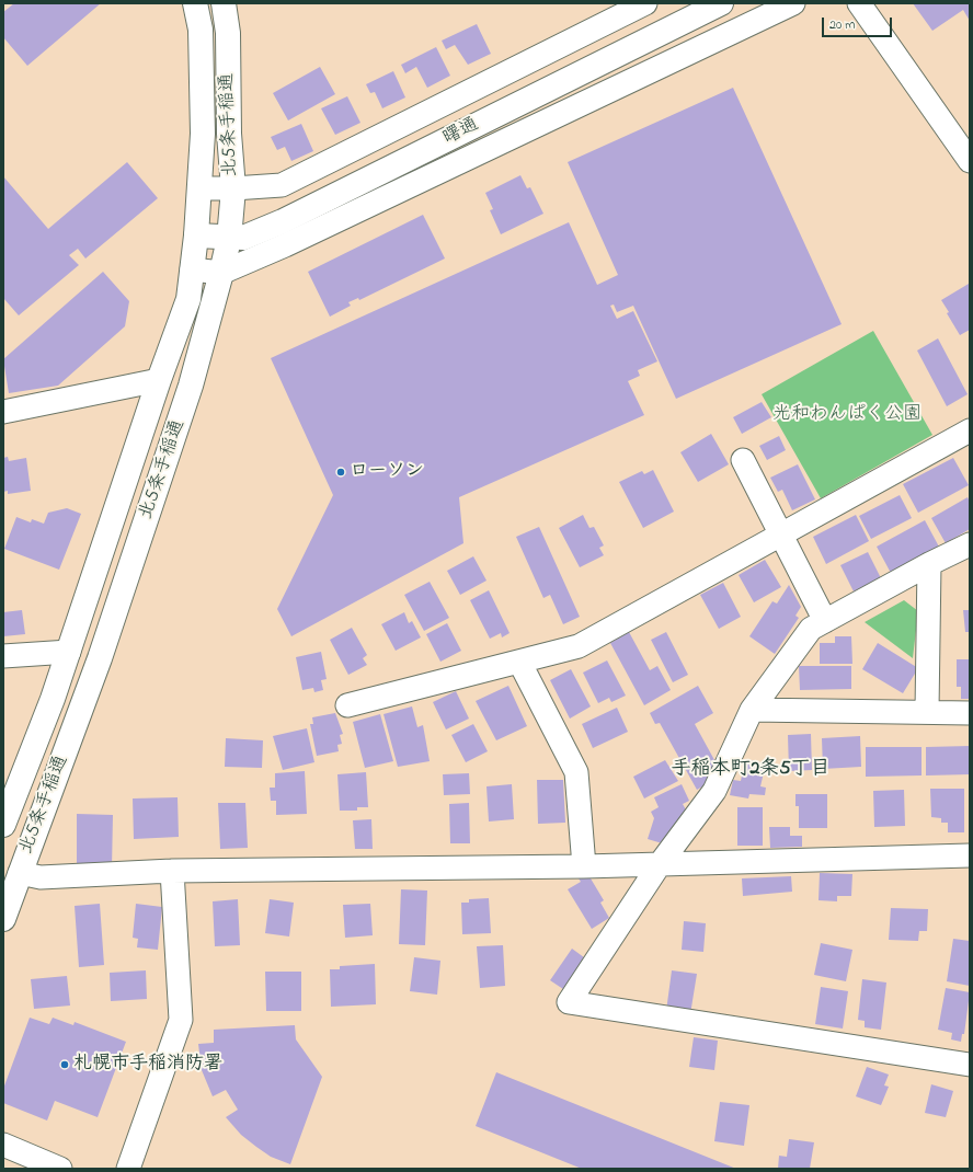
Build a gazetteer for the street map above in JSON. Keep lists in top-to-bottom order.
{
  "streets": {
    "main road": ["北5条手稲通", "曙通"]
  },
  "crossings": [
    ["北5条手稲通", "曙通"]
  ],
  "districts": ["手稲本町2条5丁目"],
  "parks": ["光和わんぱく公園"],
  "places": ["ローソン", "札幌市手稲消防署"],
  "scale_bar": "20 m"
}
